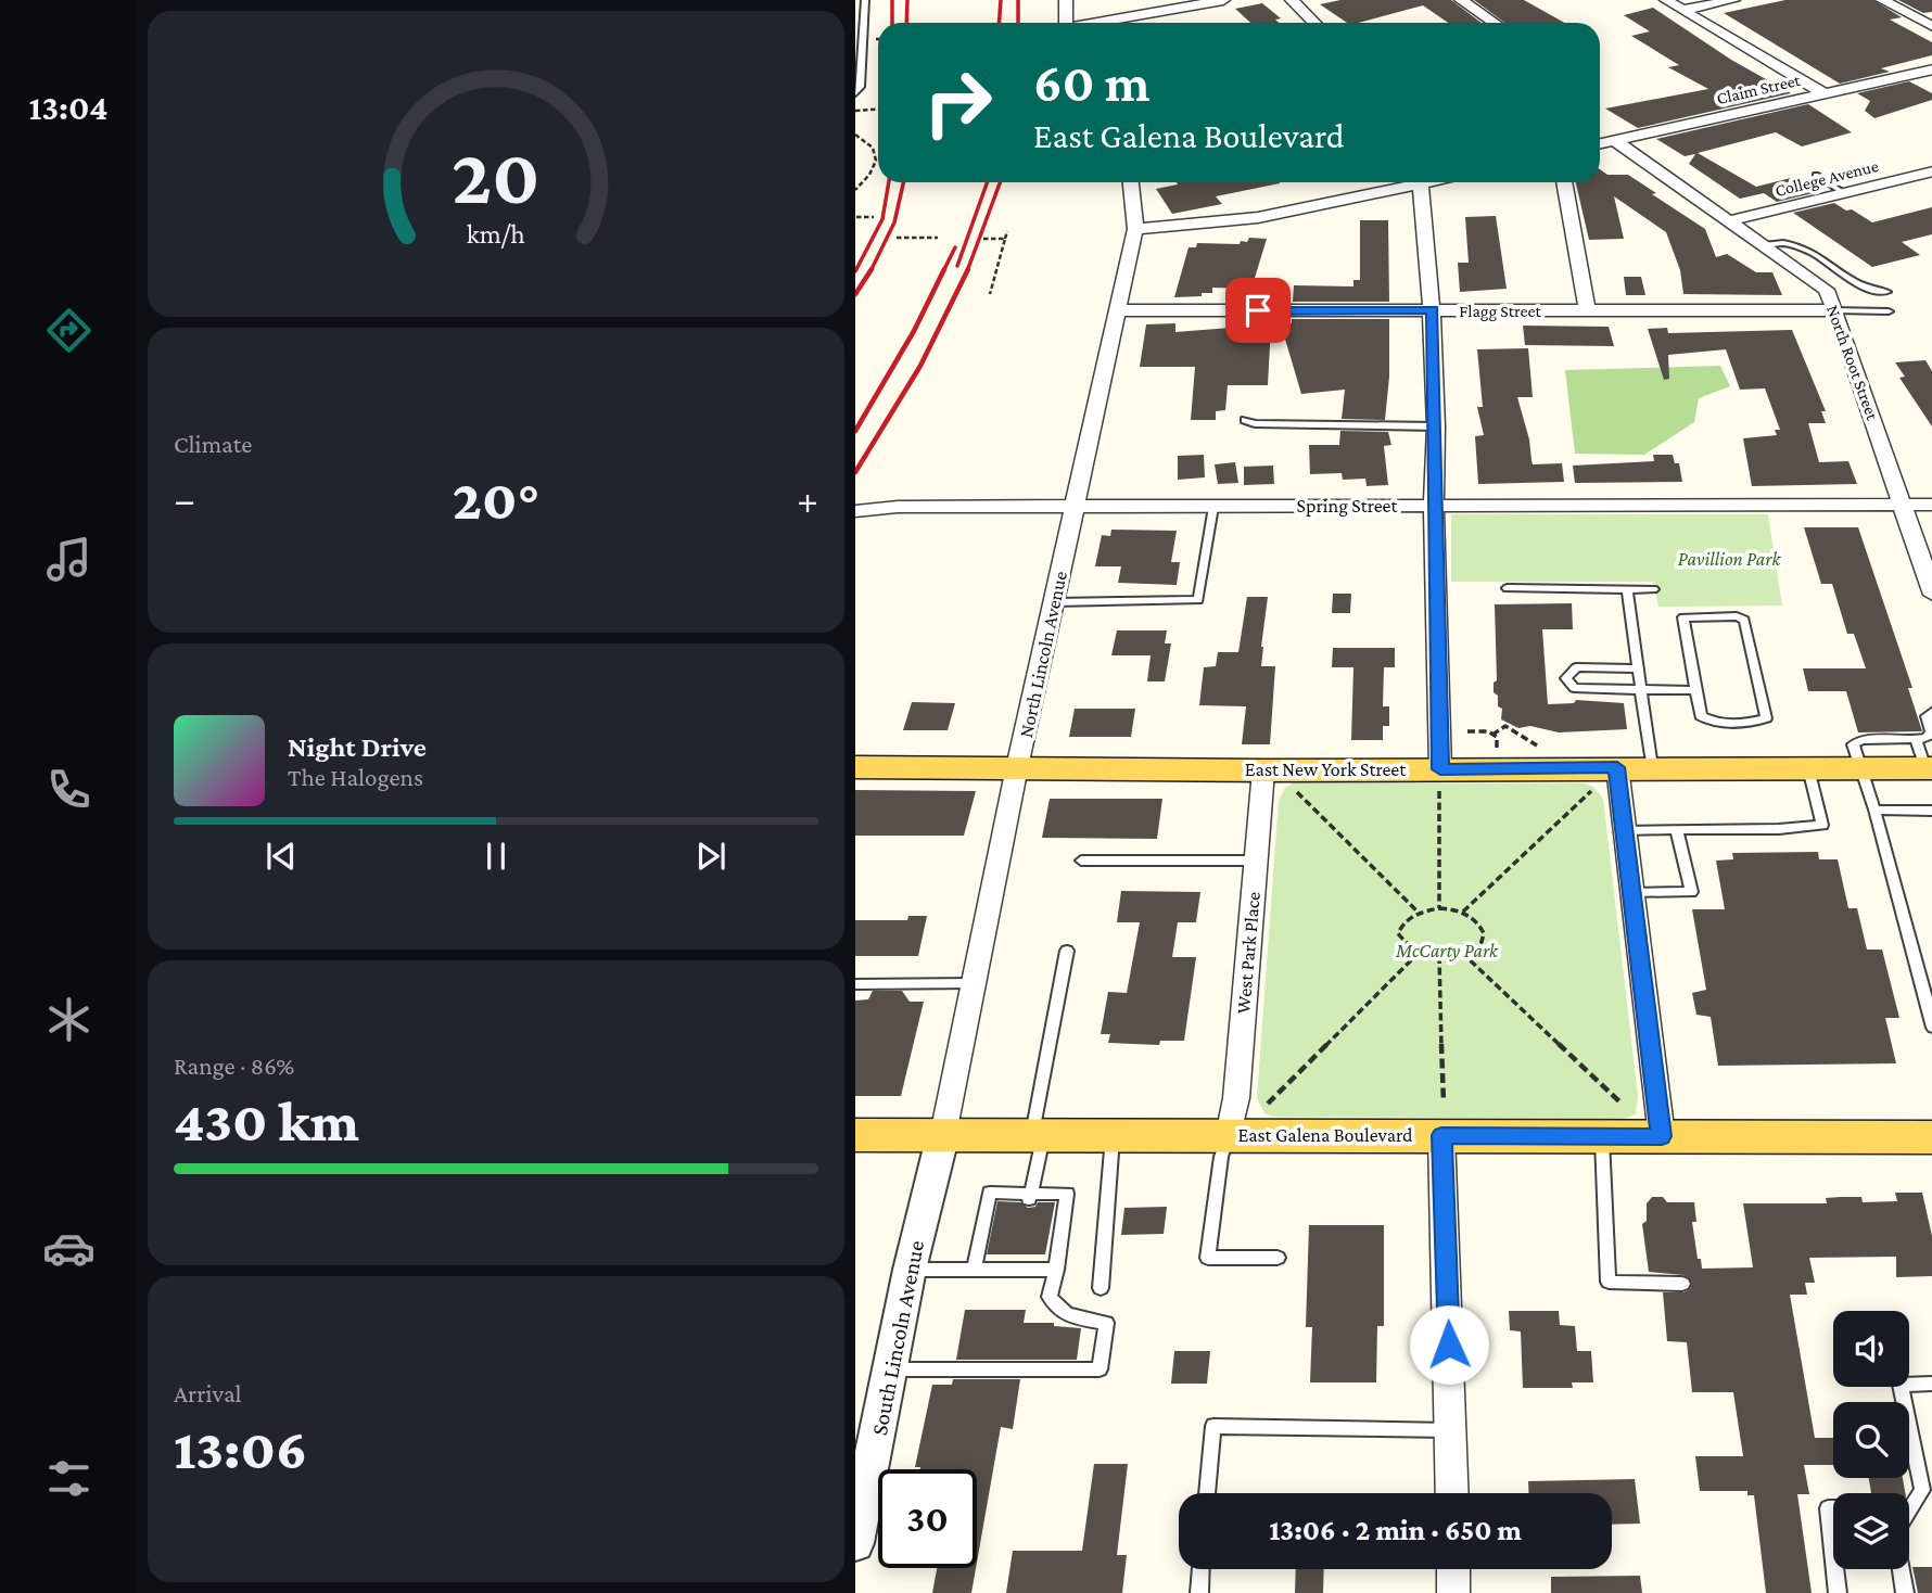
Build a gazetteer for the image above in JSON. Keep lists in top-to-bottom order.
{
  "streets": {
    "main road": ["East New York Street", "East Galena Boulevard"],
    "street": [
      "Claim Street",
      "College Avenue",
      "Flagg Street",
      "North Root Street",
      "Spring Street",
      "North Lincoln Avenue",
      "West Park Place",
      "South Lincoln Avenue"
    ]
  },
  "crossings": [
    ["Claim Street", "North Root Street"],
    ["College Avenue", "North Root Street"],
    ["Flagg Street", "North Root Street"],
    ["Flagg Street", "North Lincoln Avenue"],
    ["North Root Street", "Spring Street"],
    ["Spring Street", "North Lincoln Avenue"],
    ["North Lincoln Avenue", "East New York Street"],
    ["North Lincoln Avenue", "East Galena Boulevard"],
    ["North Lincoln Avenue", "South Lincoln Avenue"],
    ["East New York Street", "West Park Place"],
    ["West Park Place", "East Galena Boulevard"],
    ["East Galena Boulevard", "South Lincoln Avenue"]
  ],
  "parks": ["Pavillion Park", "McCarty Park"],
  "page": {
    "tabs": "13:04",
    "turn": ["60 m", "East Galena Boulevard"],
    "tile": [
      "Climate",
      ["Range · 86%", "430 km"],
      ["Arrival", "13:06"]
    ],
    "heat": ["−", "20°", "+"],
    "song": ["Night Drive", "The Halogens"],
    "limit": "30",
    "trip": "13:06 · 2 min · 650 m",
    "gauge": ["20", "km/h"]
  }
}
